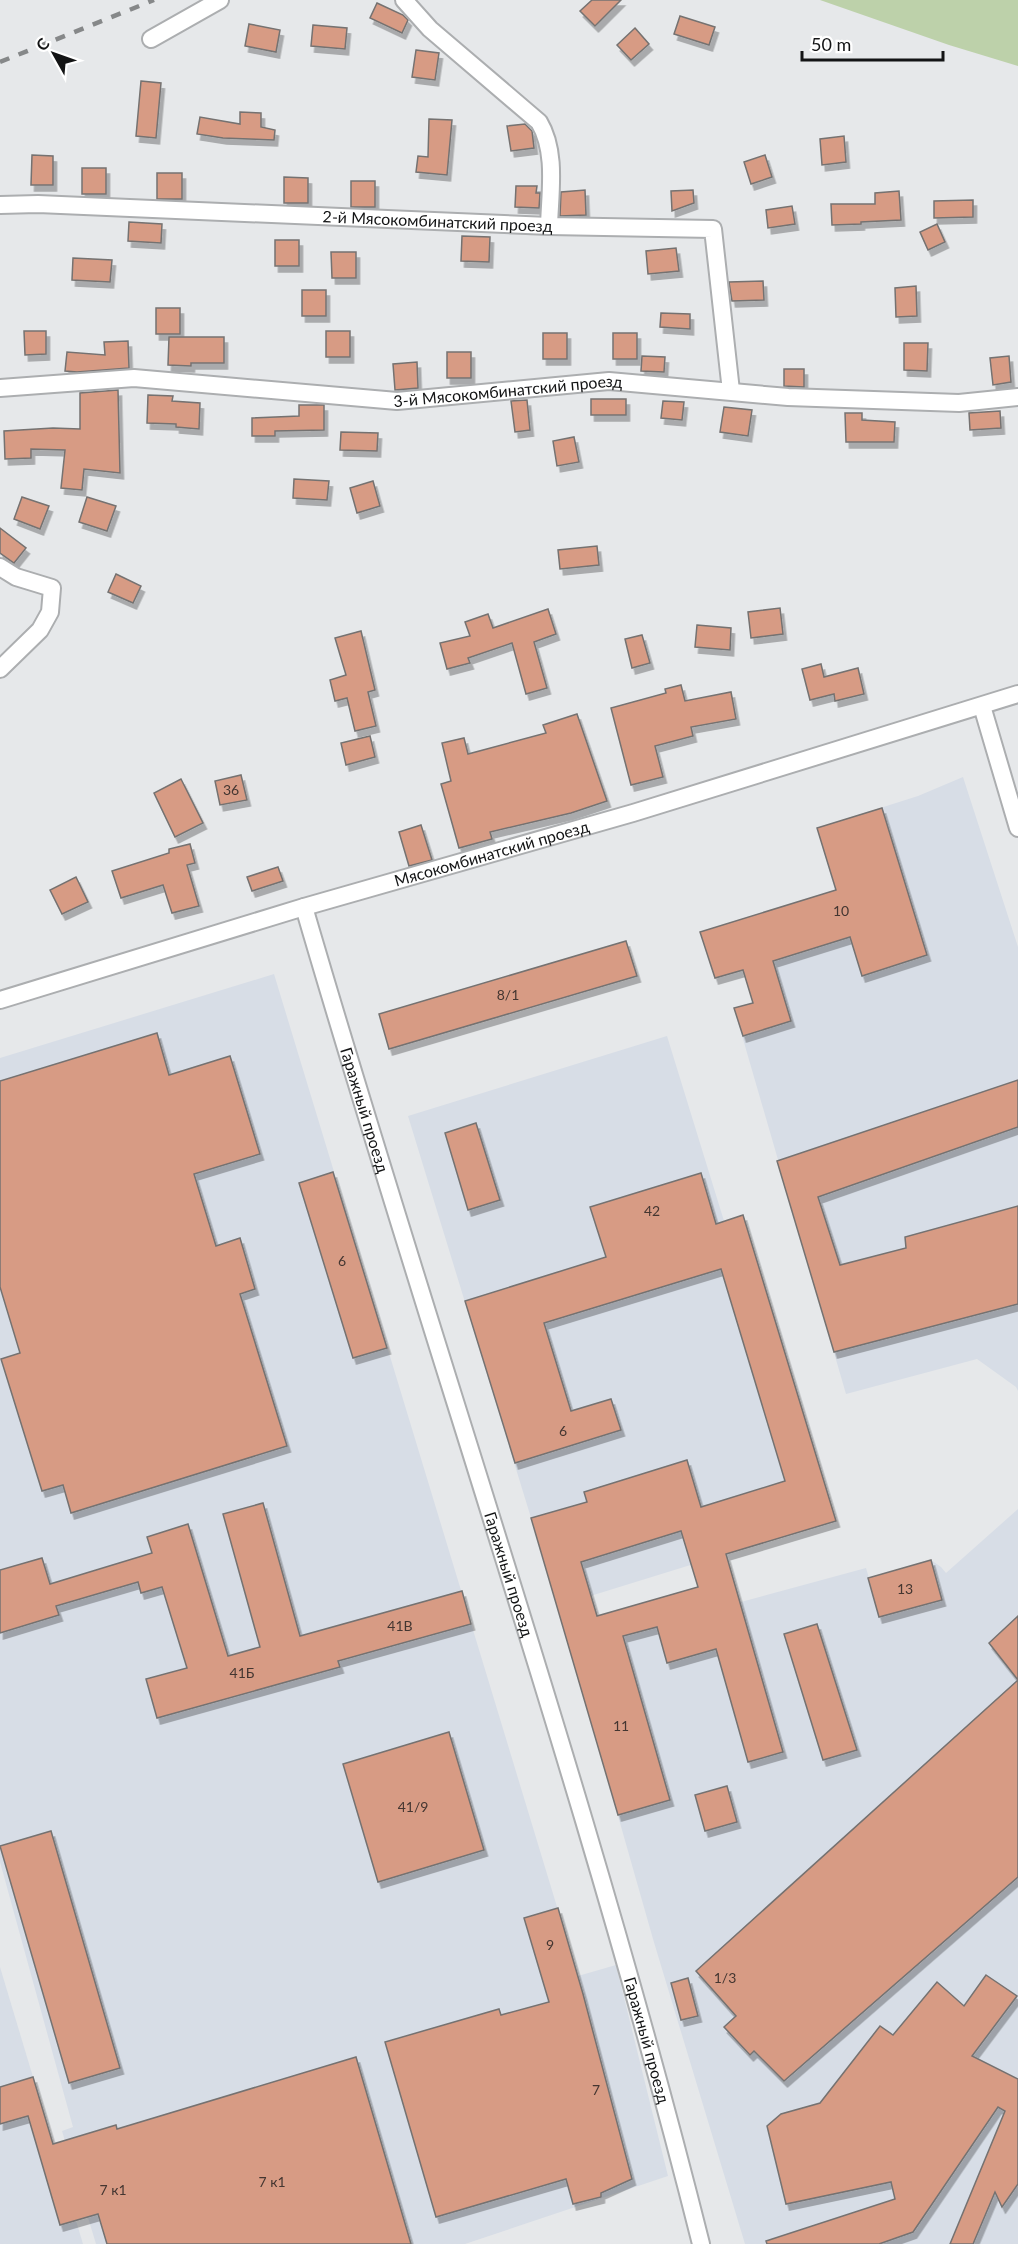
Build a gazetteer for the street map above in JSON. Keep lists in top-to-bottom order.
{
  "streets": {
    "street": [
      "2-й Мясокомбинатский проезд",
      "3-й Мясокомбинатский проезд",
      "Мясокомбинатский проезд",
      "Гаражный проезд"
    ]
  },
  "crossings": [
    ["2-й Мясокомбинатский проезд", "3-й Мясокомбинатский проезд"],
    ["Мясокомбинатский проезд", "Гаражный проезд"]
  ],
  "house_numbers": [
    "36",
    "10",
    "8/1",
    "42",
    "6",
    "6",
    "13",
    "41В",
    "41Б",
    "11",
    "41/9",
    "9",
    "1/3",
    "7",
    "7 к1",
    "7 к1"
  ],
  "scale_bar": "50 m",
  "north": "top left"
}
